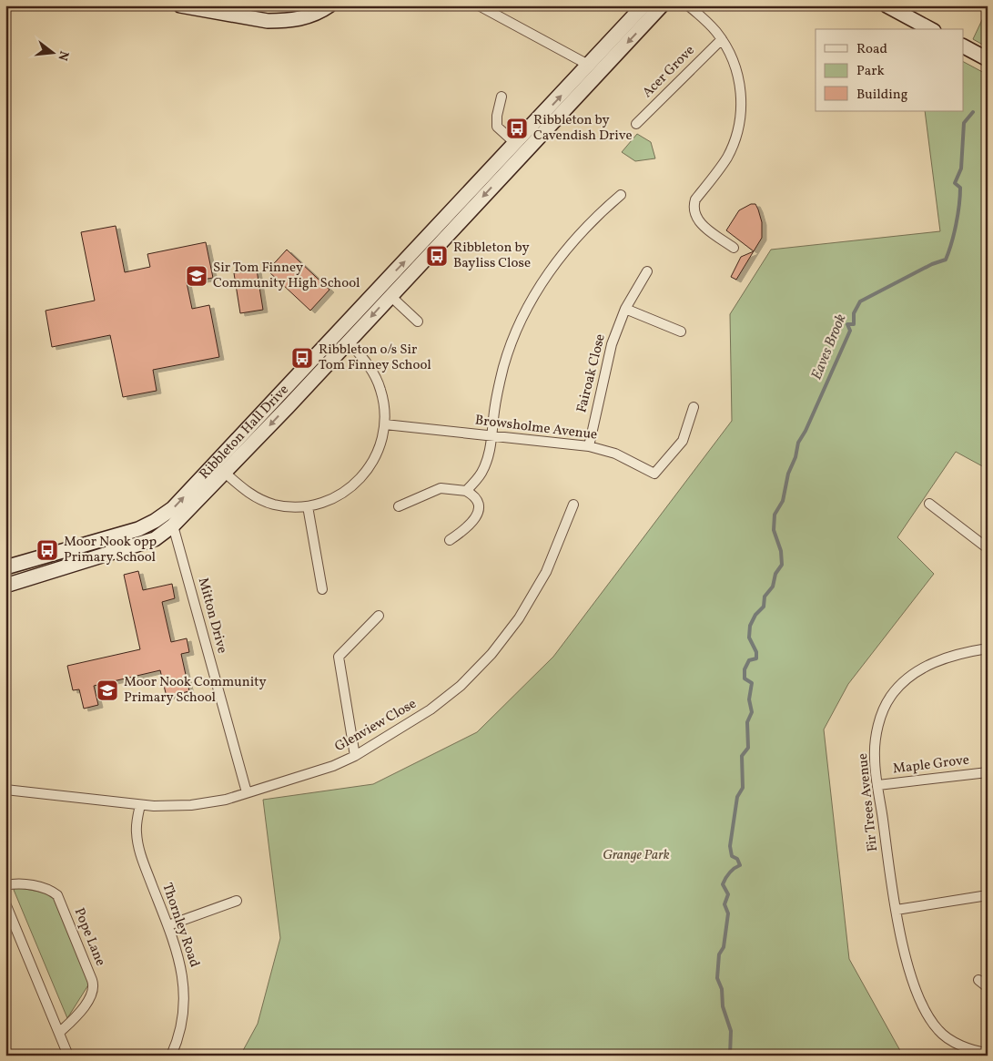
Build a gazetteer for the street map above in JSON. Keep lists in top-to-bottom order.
{
  "streets": {
    "street": [
      "Acer Grove",
      "Fairoak Close",
      "Browsholme Avenue",
      "Ribbleton Hall Drive",
      "Mitton Drive",
      "Glenview Close",
      "Maple Grove",
      "Fir Trees Avenue",
      "Thornley Road",
      "Pope Lane"
    ]
  },
  "crossings": [
    ["Fairoak Close", "Browsholme Avenue"],
    ["Ribbleton Hall Drive", "Mitton Drive"],
    ["Mitton Drive", "Glenview Close"],
    ["Glenview Close", "Thornley Road"],
    ["Maple Grove", "Fir Trees Avenue"]
  ],
  "water": ["Eaves Brook"],
  "parks": ["Grange Park"],
  "places": {
    "bus stop": [
      "Ribbleton by Cavendish Drive",
      "Ribbleton by Bayliss Close",
      "Ribbleton o/s Sir Tom Finney School",
      "Moor Nook opp Primary School"
    ],
    "school or university": ["Sir Tom Finney Community High School", "Moor Nook Community Primary School"]
  },
  "legend": ["Road", "Park", "Building"],
  "north": "right"
}
